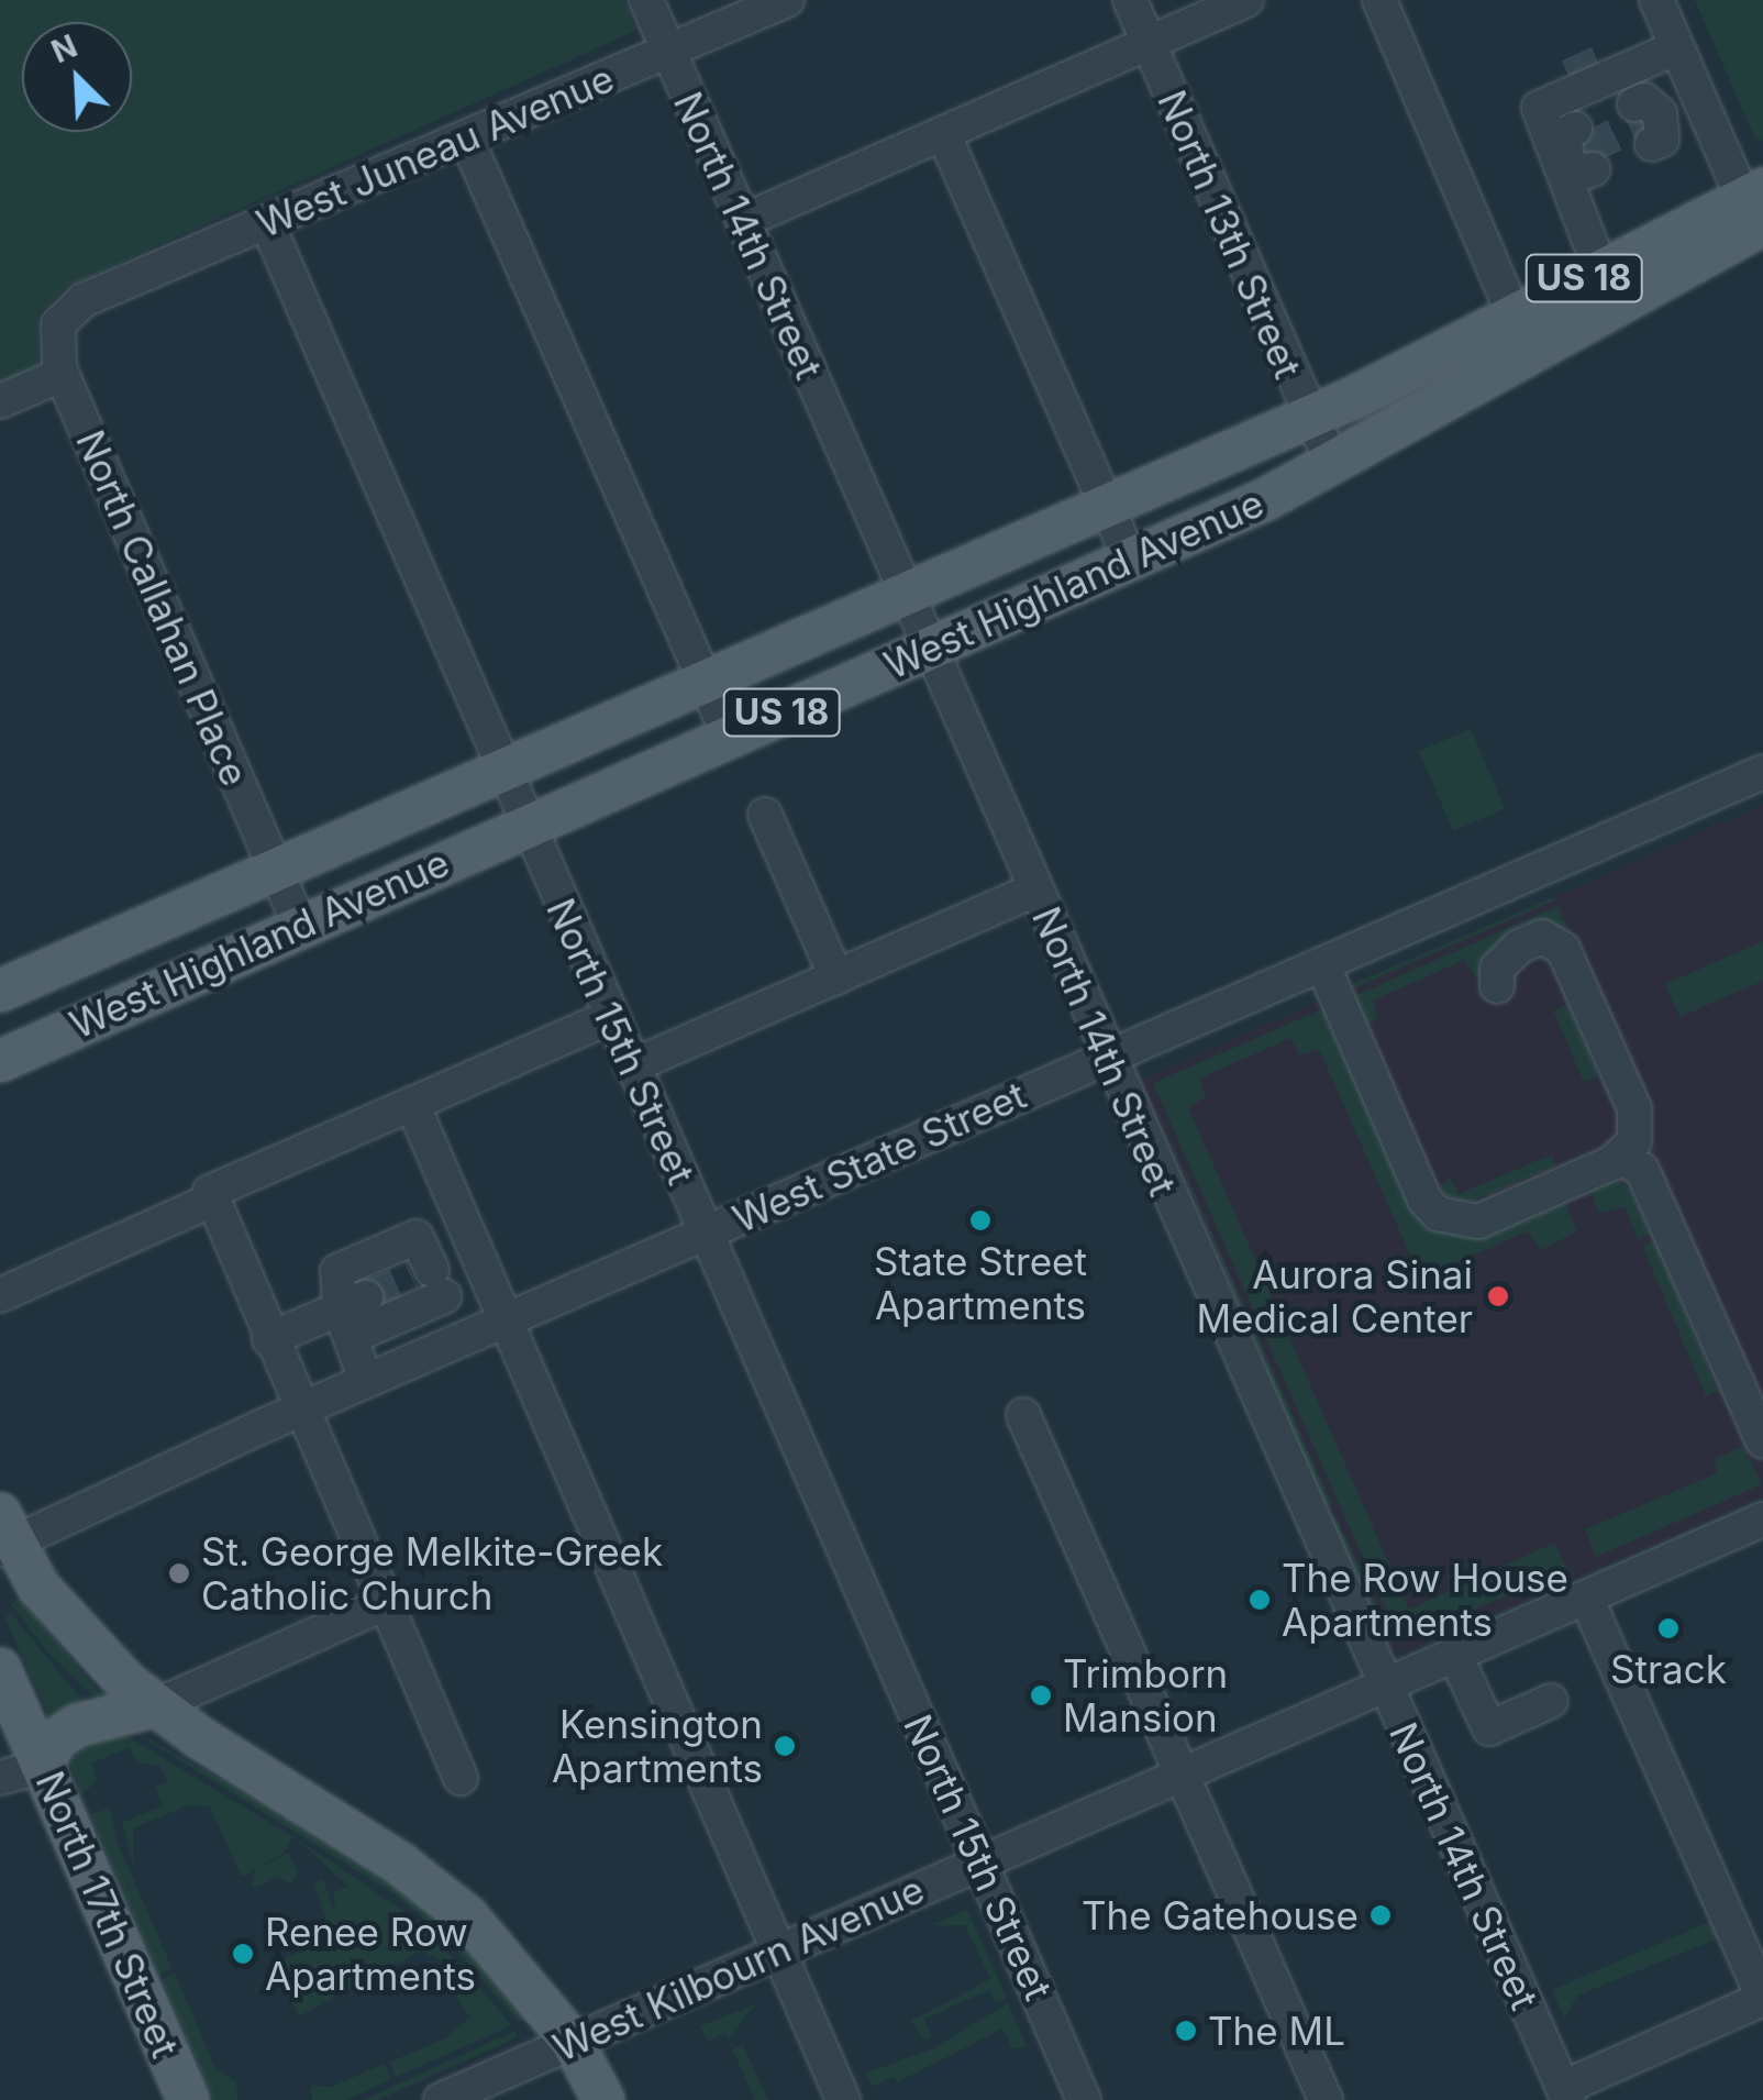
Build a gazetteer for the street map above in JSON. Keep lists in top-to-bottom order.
{
  "streets": {
    "main road": ["US 18", "West Highland Avenue", "North 17th Street"],
    "street": [
      "West Juneau Avenue",
      "North 13th Street",
      "North 14th Street",
      "North Callahan Place",
      "North 15th Street",
      "West State Street",
      "West Kilbourn Avenue"
    ]
  },
  "crossings": [
    ["West Juneau Avenue", "North 14th Street"],
    ["West Juneau Avenue", "North Callahan Place"],
    ["West Juneau Avenue", "North 15th Street"],
    ["North 13th Street", "West Highland Avenue"],
    ["North 14th Street", "West Highland Avenue"],
    ["North 14th Street", "West State Street"],
    ["North 14th Street", "West Kilbourn Avenue"],
    ["West Highland Avenue", "North Callahan Place"],
    ["West Highland Avenue", "North 15th Street"],
    ["North 15th Street", "West State Street"],
    ["North 15th Street", "West Kilbourn Avenue"]
  ],
  "places": [
    "State Street Apartments",
    "Aurora Sinai Medical Center",
    "St. George Melkite-Greek Catholic Church",
    "The Row House Apartments",
    "Strack",
    "Trimborn Mansion",
    "Kensington Apartments",
    "The Gatehouse",
    "Renee Row Apartments",
    "The ML"
  ],
  "north": "top left"
}
